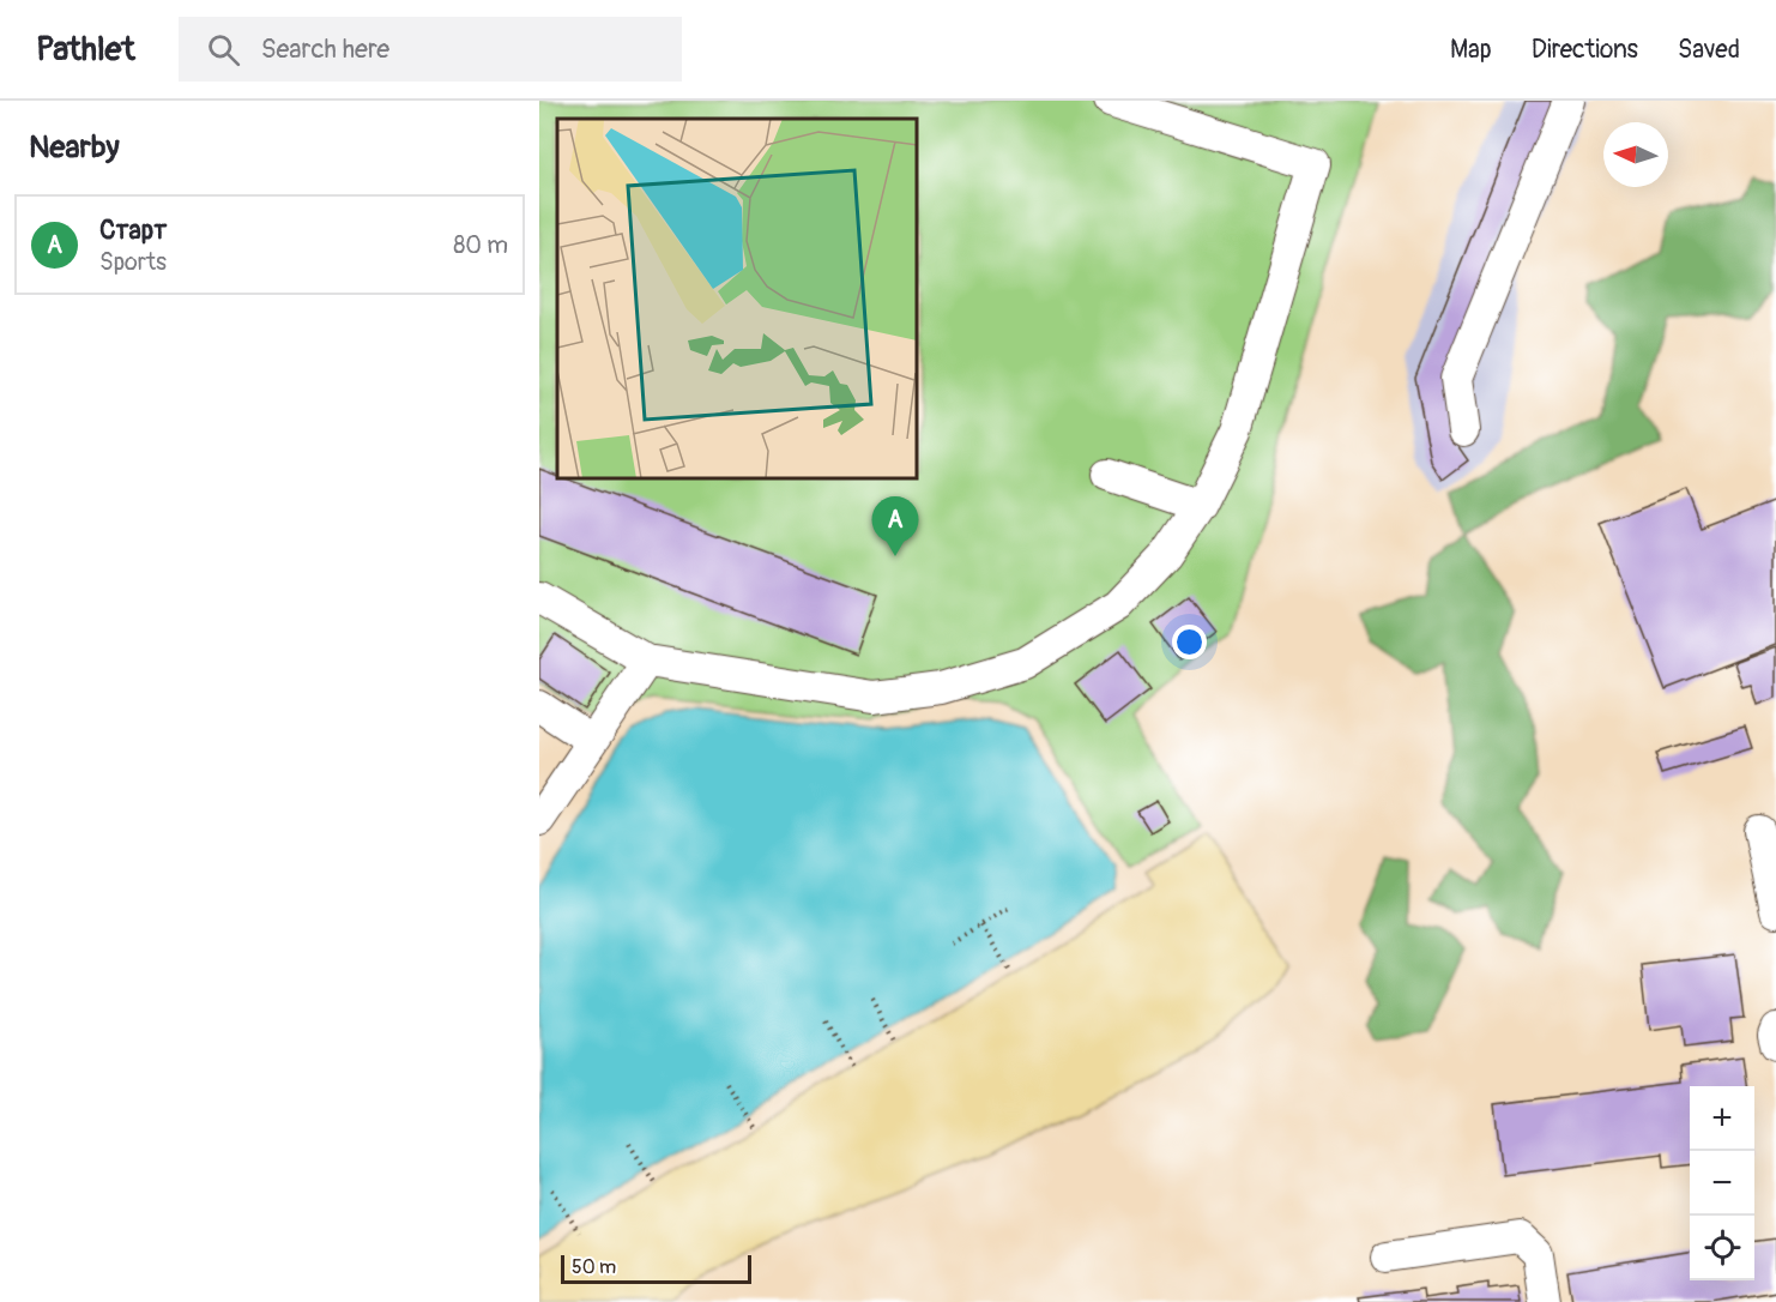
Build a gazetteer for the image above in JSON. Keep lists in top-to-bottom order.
{
  "scale_bar": "50 m",
  "north": "left",
  "page": {
    "header": "Pathlet",
    "search": "Search here",
    "nav": ["Map", "Directions", "Saved"],
    "heading": "Nearby",
    "list": [
      {
        "mark": "A",
        "name": "Старт",
        "note": "Sports",
        "value": "80 m"
      }
    ],
    "pins": "A",
    "map_buttons": ["+", "−"],
    "scale": "50 m"
  }
}
